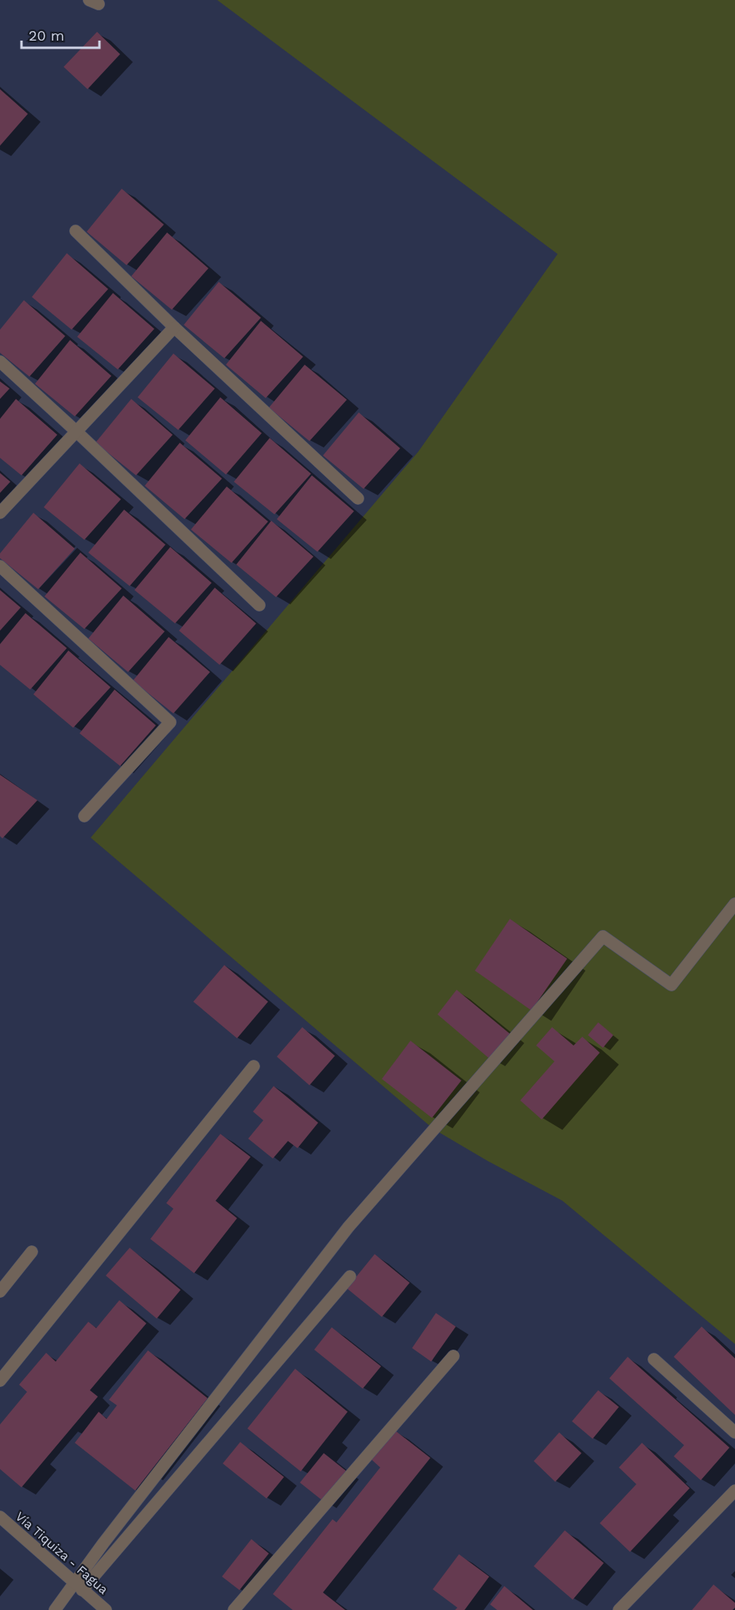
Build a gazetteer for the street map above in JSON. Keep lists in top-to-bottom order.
{
  "streets": {
    "street": ["Vía Tiquiza - Fagua"]
  },
  "scale_bar": "20 m"
}
